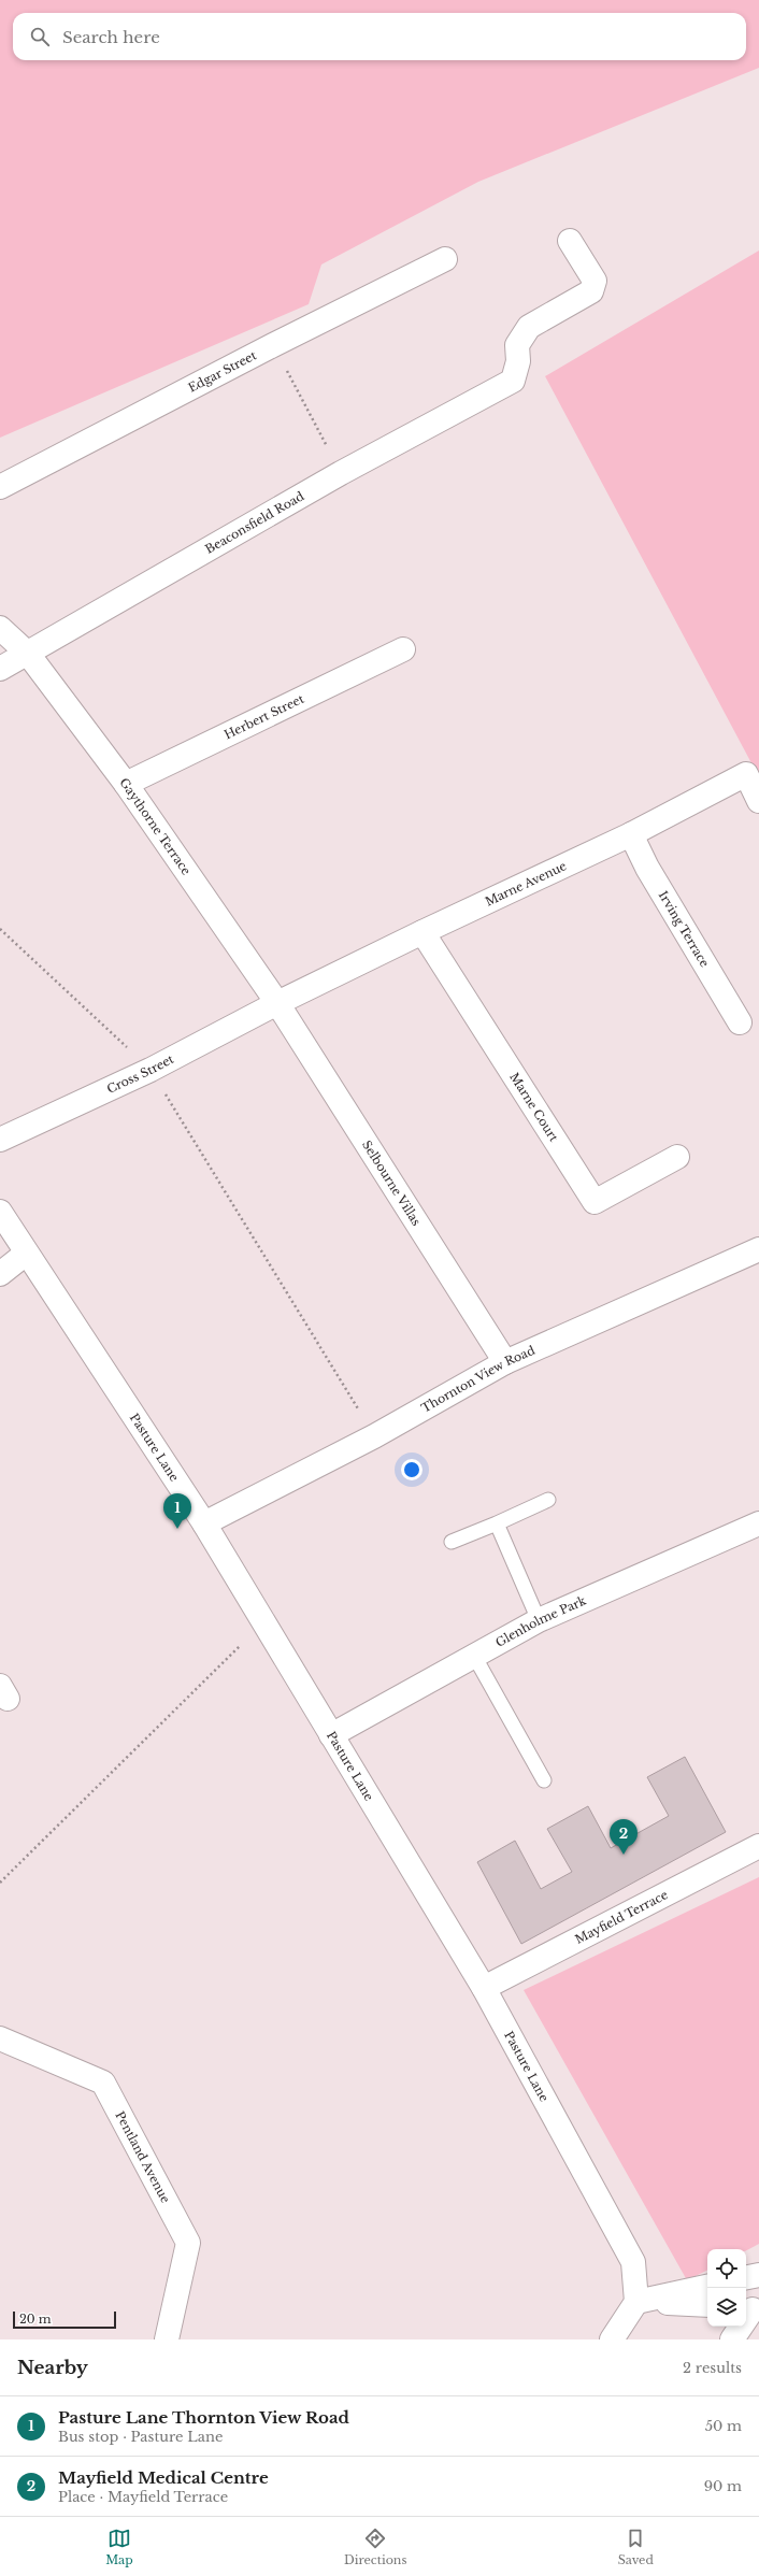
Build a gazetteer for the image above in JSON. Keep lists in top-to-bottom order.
{
  "streets": {
    "street": [
      "Edgar Street",
      "Beaconsfield Road",
      "Herbert Street",
      "Gaythorne Terrace",
      "Marne Avenue",
      "Irving Terrace",
      "Cross Street",
      "Marne Court",
      "Selbourne Villas",
      "Thornton View Road",
      "Pasture Lane",
      "Glenholme Park",
      "Mayfield Terrace",
      "Pentland Avenue"
    ]
  },
  "crossings": [
    ["Beaconsfield Road", "Gaythorne Terrace"],
    ["Herbert Street", "Gaythorne Terrace"],
    ["Gaythorne Terrace", "Marne Avenue"],
    ["Gaythorne Terrace", "Cross Street"],
    ["Gaythorne Terrace", "Selbourne Villas"],
    ["Marne Avenue", "Irving Terrace"],
    ["Marne Avenue", "Cross Street"],
    ["Marne Avenue", "Marne Court"],
    ["Marne Avenue", "Selbourne Villas"],
    ["Cross Street", "Selbourne Villas"],
    ["Selbourne Villas", "Thornton View Road"],
    ["Thornton View Road", "Pasture Lane"],
    ["Pasture Lane", "Glenholme Park"],
    ["Pasture Lane", "Mayfield Terrace"]
  ],
  "scale_bar": "20 m",
  "page": {
    "search": "Search here",
    "pins": ["1", "2"],
    "scale": "20 m",
    "heading": ["Nearby", "2 results"],
    "list": [
      {
        "mark": "1",
        "name": "Pasture Lane Thornton View Road",
        "note": "Bus stop · Pasture Lane",
        "value": "50 m"
      },
      {
        "mark": "2",
        "name": "Mayfield Medical Centre",
        "note": "Place · Mayfield Terrace",
        "value": "90 m"
      }
    ],
    "nav": ["Map", "Directions", "Saved"]
  }
}
